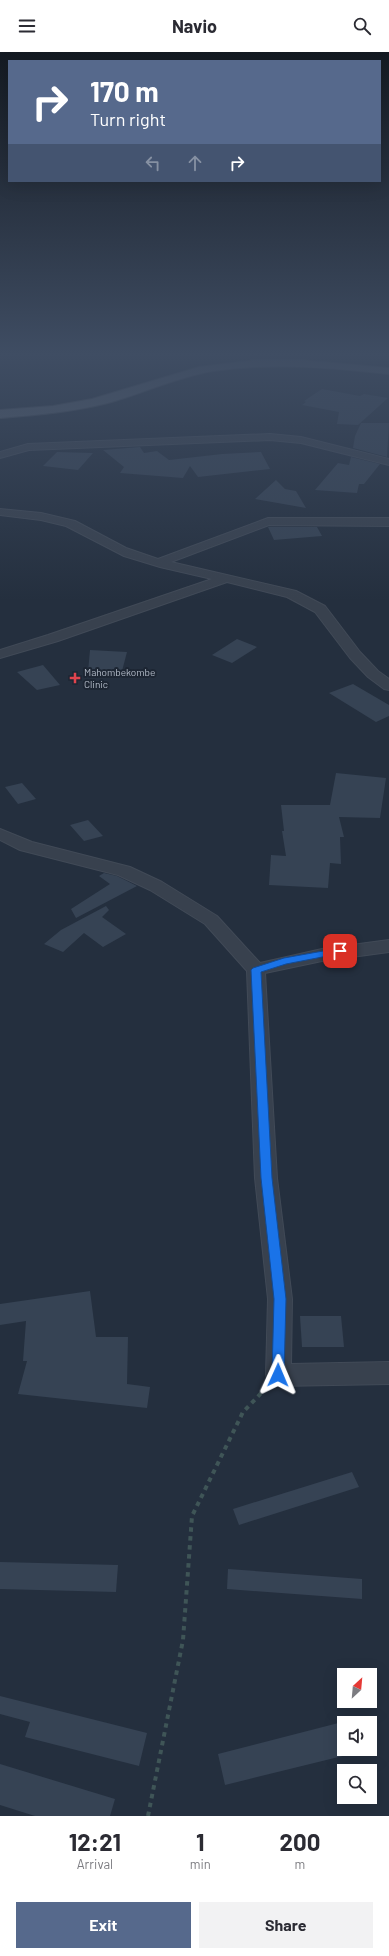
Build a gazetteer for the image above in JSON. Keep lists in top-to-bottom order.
{
  "places": {
    "health": ["Mahombekombe Clinic"]
  },
  "north": "top right",
  "page": {
    "header": "Navio",
    "turn": ["170 m", "Turn right"],
    "eta": [
      "12:21",
      "Arrival",
      "1",
      "min",
      "200",
      "m"
    ],
    "buttons": ["Exit", "Share"]
  }
}
